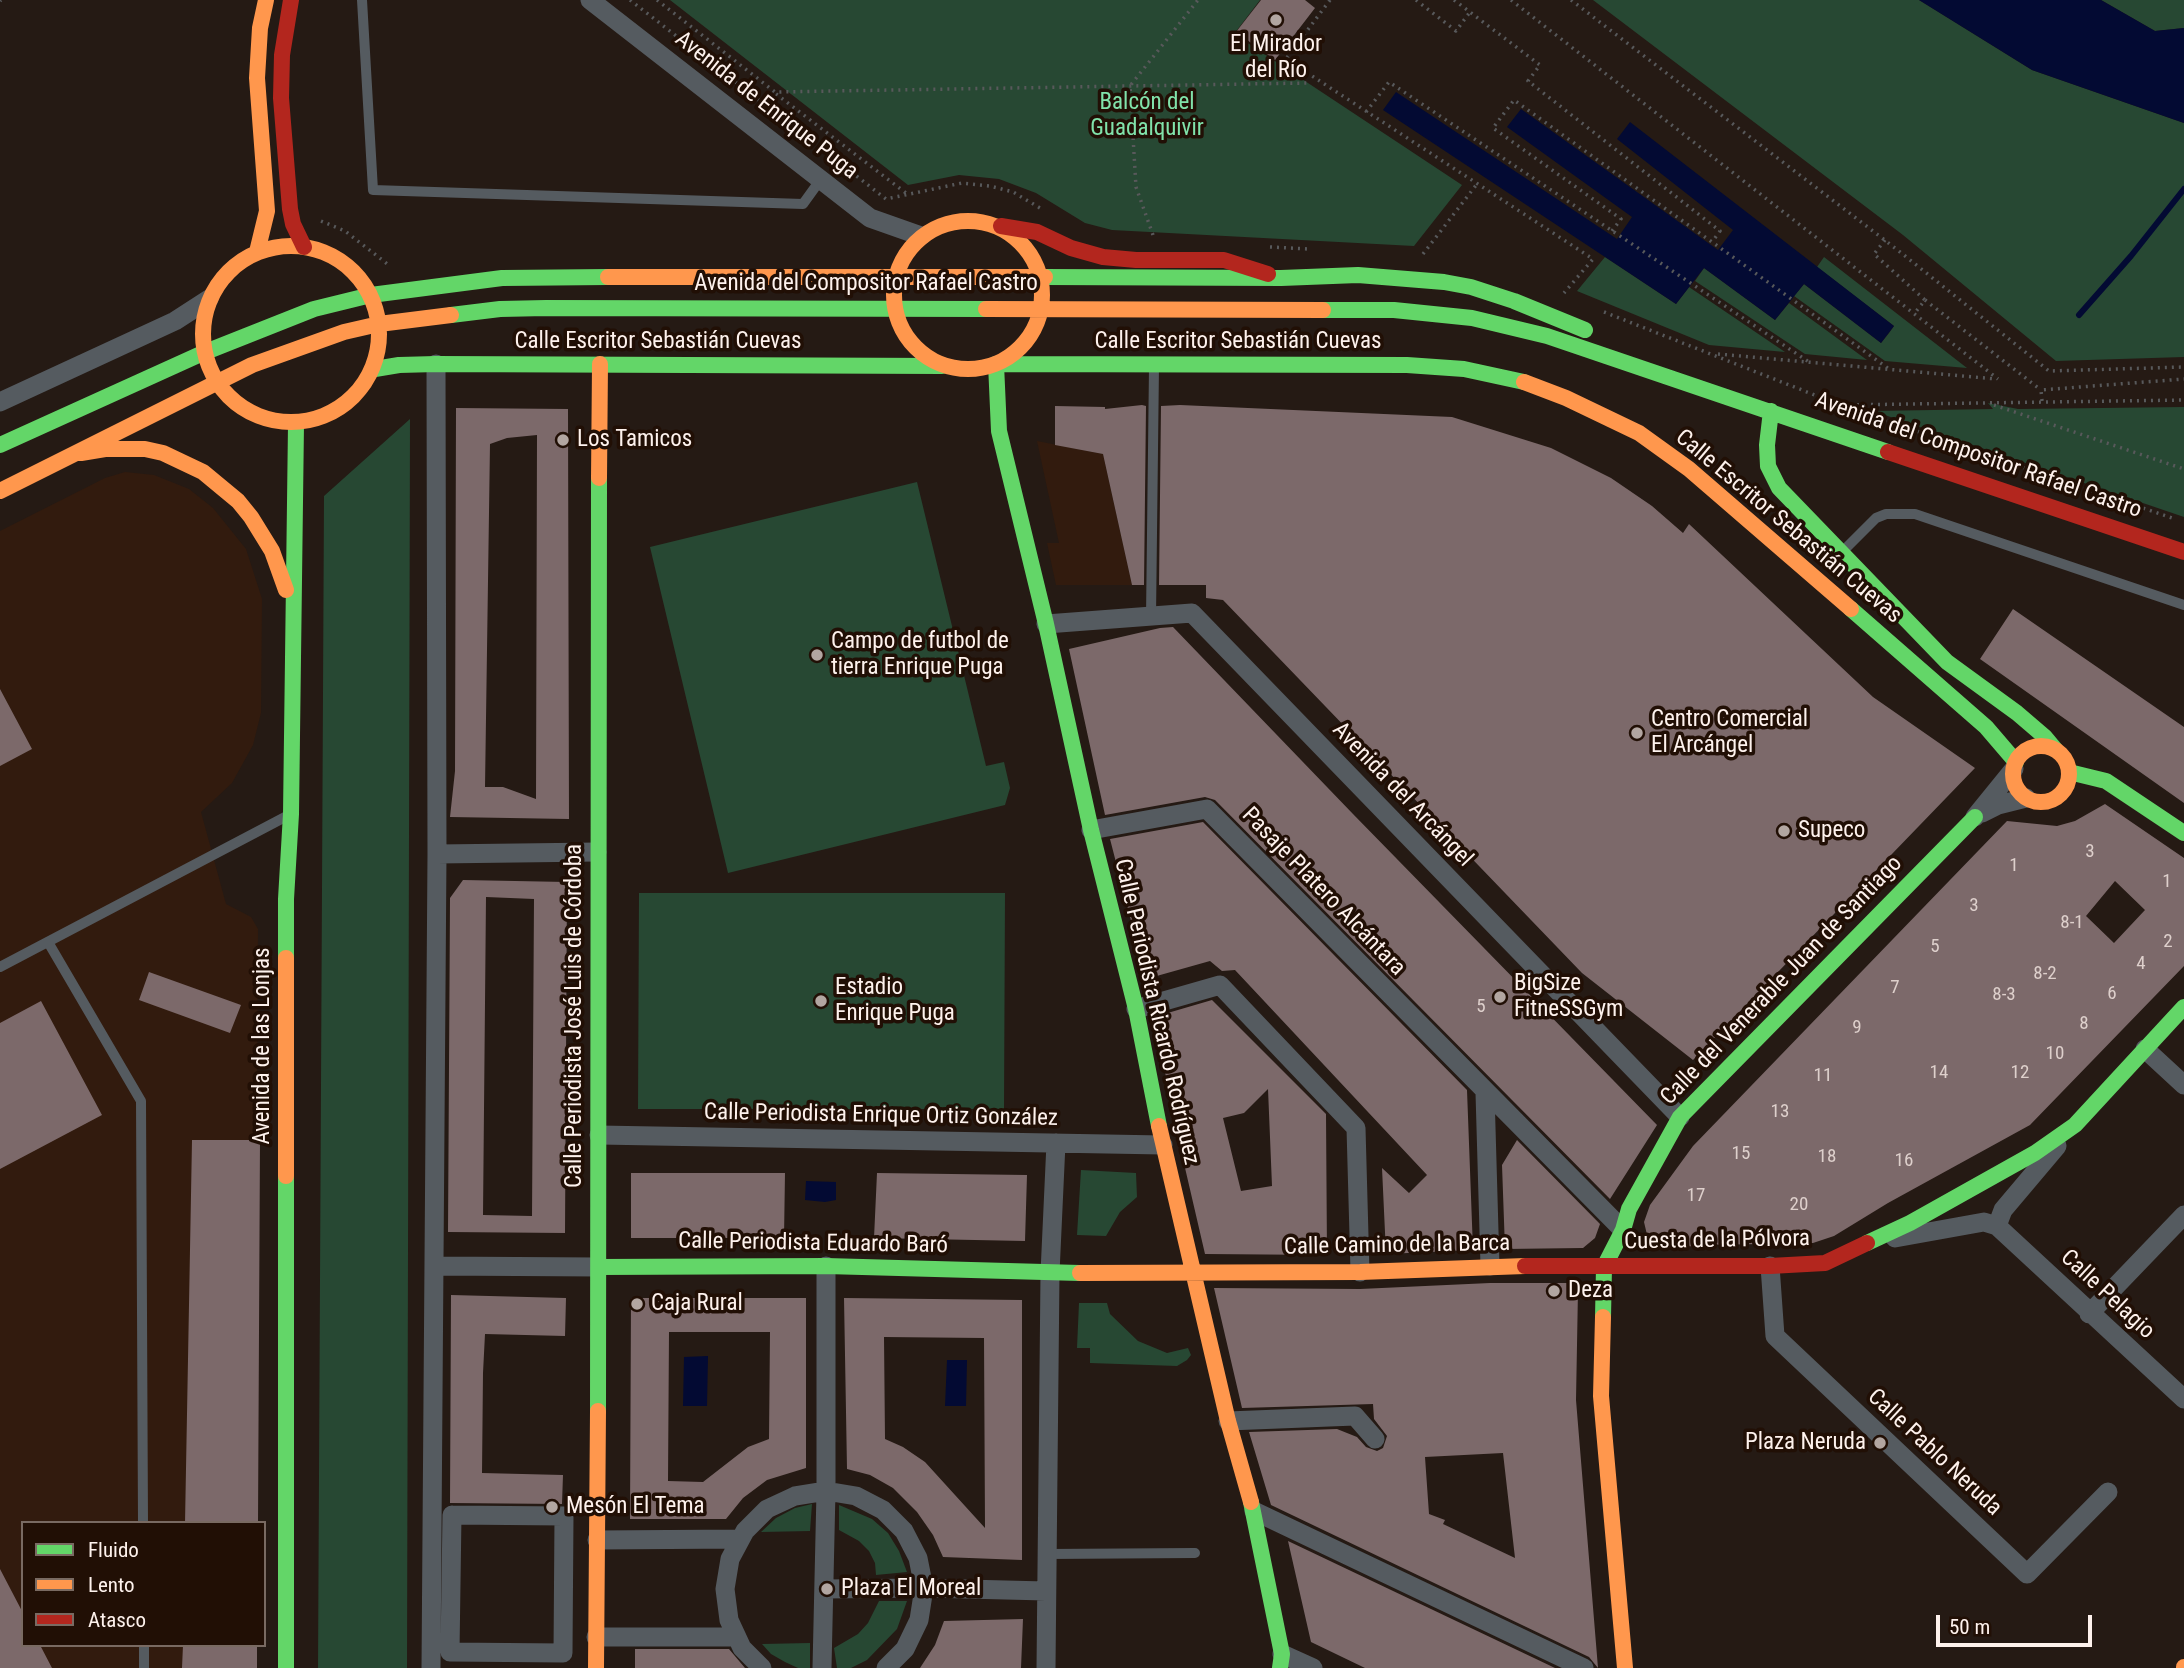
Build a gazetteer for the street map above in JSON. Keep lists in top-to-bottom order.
{
  "streets": {
    "street": [
      "Avenida de Enrique Puga",
      "Avenida del Compositor Rafael Castro",
      "Calle Escritor Sebastián Cuevas",
      "Avenida del Arcángel",
      "Pasaje Platero Alcántara",
      "Calle del Venerable Juan de Santiago",
      "Calle Periodista Ricardo Rodríguez",
      "Calle Periodista José Luis de Córdoba",
      "Avenida de las Lonjas",
      "Calle Periodista Enrique Ortiz González",
      "Cuesta de la Pólvora",
      "Calle Periodista Eduardo Baró",
      "Calle Camino de la Barca",
      "Calle Pelagio",
      "Calle Pablo Neruda"
    ]
  },
  "crossings": [
    ["Avenida de Enrique Puga", "Avenida del Compositor Rafael Castro"],
    ["Avenida del Compositor Rafael Castro", "Calle Escritor Sebastián Cuevas"],
    ["Calle Escritor Sebastián Cuevas", "Calle del Venerable Juan de Santiago"],
    ["Calle Escritor Sebastián Cuevas", "Calle Periodista Ricardo Rodríguez"],
    ["Calle Escritor Sebastián Cuevas", "Calle Periodista José Luis de Córdoba"],
    ["Avenida del Arcángel", "Calle del Venerable Juan de Santiago"],
    ["Avenida del Arcángel", "Calle Periodista Ricardo Rodríguez"],
    ["Pasaje Platero Alcántara", "Calle del Venerable Juan de Santiago"],
    ["Pasaje Platero Alcántara", "Calle Periodista Ricardo Rodríguez"],
    ["Calle del Venerable Juan de Santiago", "Cuesta de la Pólvora"],
    ["Calle del Venerable Juan de Santiago", "Calle Camino de la Barca"],
    ["Calle Periodista Ricardo Rodríguez", "Calle Periodista Enrique Ortiz González"],
    ["Calle Periodista Ricardo Rodríguez", "Calle Periodista Eduardo Baró"],
    ["Calle Periodista Ricardo Rodríguez", "Calle Camino de la Barca"],
    ["Calle Periodista José Luis de Córdoba", "Calle Periodista Enrique Ortiz González"],
    ["Calle Periodista José Luis de Córdoba", "Calle Periodista Eduardo Baró"],
    ["Cuesta de la Pólvora", "Calle Camino de la Barca"],
    ["Cuesta de la Pólvora", "Calle Pelagio"],
    ["Cuesta de la Pólvora", "Calle Pablo Neruda"],
    ["Calle Periodista Eduardo Baró", "Calle Camino de la Barca"]
  ],
  "parks": ["Balcón del Guadalquivir"],
  "places": [
    "El Mirador del Río",
    "Los Tamicos",
    "Campo de futbol de tierra Enrique Puga",
    "Centro Comercial El Arcángel",
    "Supeco",
    "BigSize FitneSSGym",
    "Estadio Enrique Puga",
    "Deza",
    "Caja Rural",
    "Plaza Neruda",
    "Mesón El Tema",
    "Plaza El Moreal"
  ],
  "house_numbers": [
    "3",
    "1",
    "1",
    "3",
    "8-1",
    "2",
    "5",
    "4",
    "8-2",
    "7",
    "6",
    "8-3",
    "5",
    "8",
    "9",
    "10",
    "14",
    "12",
    "11",
    "13",
    "15",
    "18",
    "16",
    "17",
    "20"
  ],
  "legend": ["Fluido", "Lento", "Atasco"],
  "scale_bar": "50 m"
}
